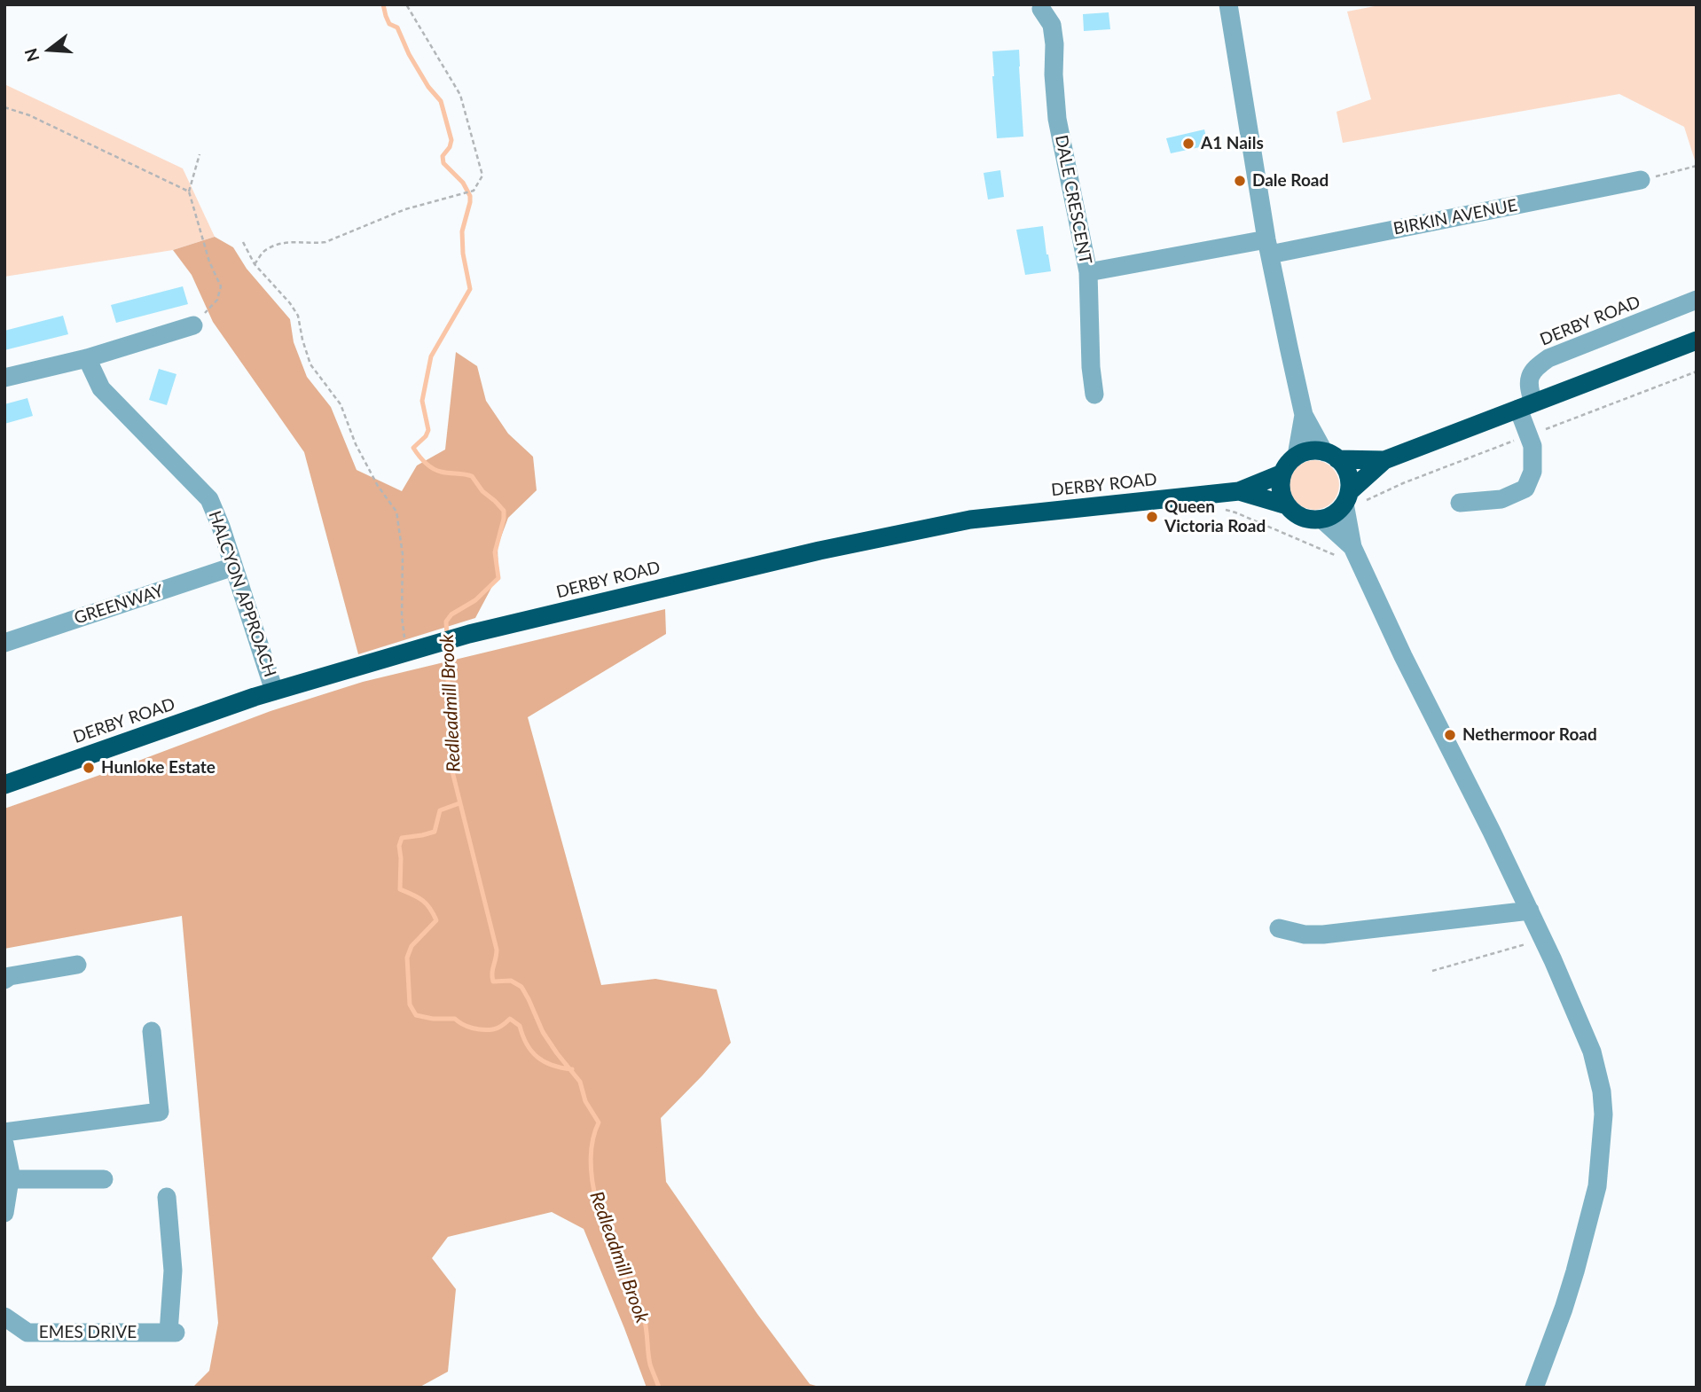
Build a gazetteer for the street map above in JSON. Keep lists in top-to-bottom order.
{
  "streets": {
    "highway": ["DERBY ROAD"],
    "street": [
      "DALE CRESCENT",
      "BIRKIN AVENUE",
      "HALCYON APPROACH",
      "GREENWAY",
      "EMES DRIVE"
    ]
  },
  "crossings": [
    ["DERBY ROAD", "HALCYON APPROACH"],
    ["HALCYON APPROACH", "GREENWAY"]
  ],
  "water": ["Redleadmill Brook"],
  "places": [
    "A1 Nails",
    "Dale Road",
    "Queen Victoria Road",
    "Nethermoor Road",
    "Hunloke Estate"
  ],
  "north": "left"
}
